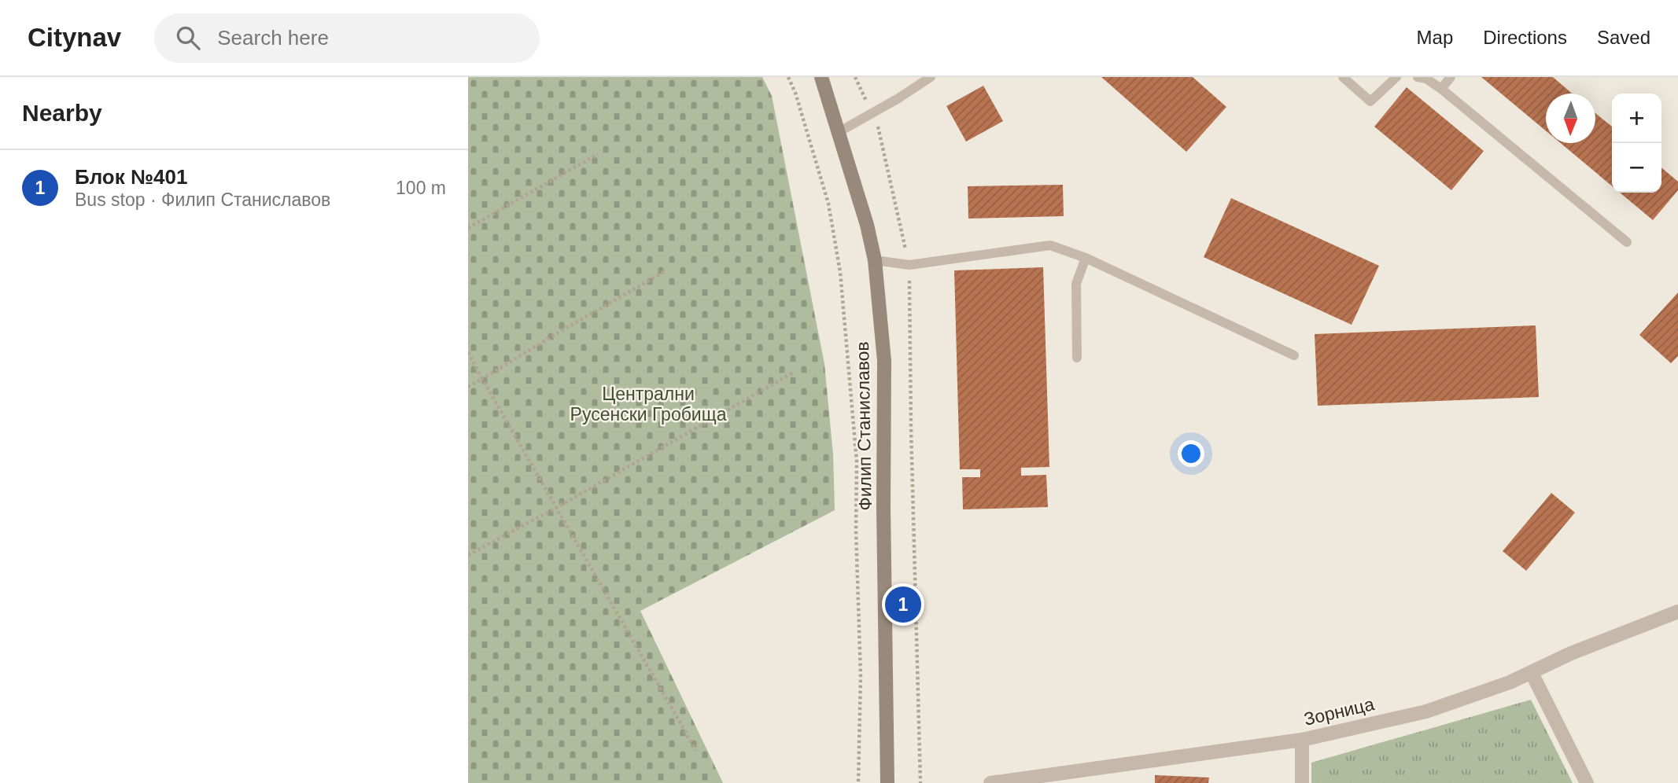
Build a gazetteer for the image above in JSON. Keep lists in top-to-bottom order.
{
  "streets": {
    "main road": ["Филип Станиславов"],
    "street": ["Зорница"]
  },
  "parks": ["Централни Русенски Гробища"],
  "north": "bottom",
  "page": {
    "header": "Citynav",
    "search": "Search here",
    "nav": ["Map", "Directions", "Saved"],
    "heading": "Nearby",
    "map_buttons": ["+", "−"],
    "list": [
      {
        "mark": "1",
        "name": "Блок №401",
        "note": "Bus stop · Филип Станиславов",
        "value": "100 m"
      }
    ],
    "pins": "1"
  }
}
